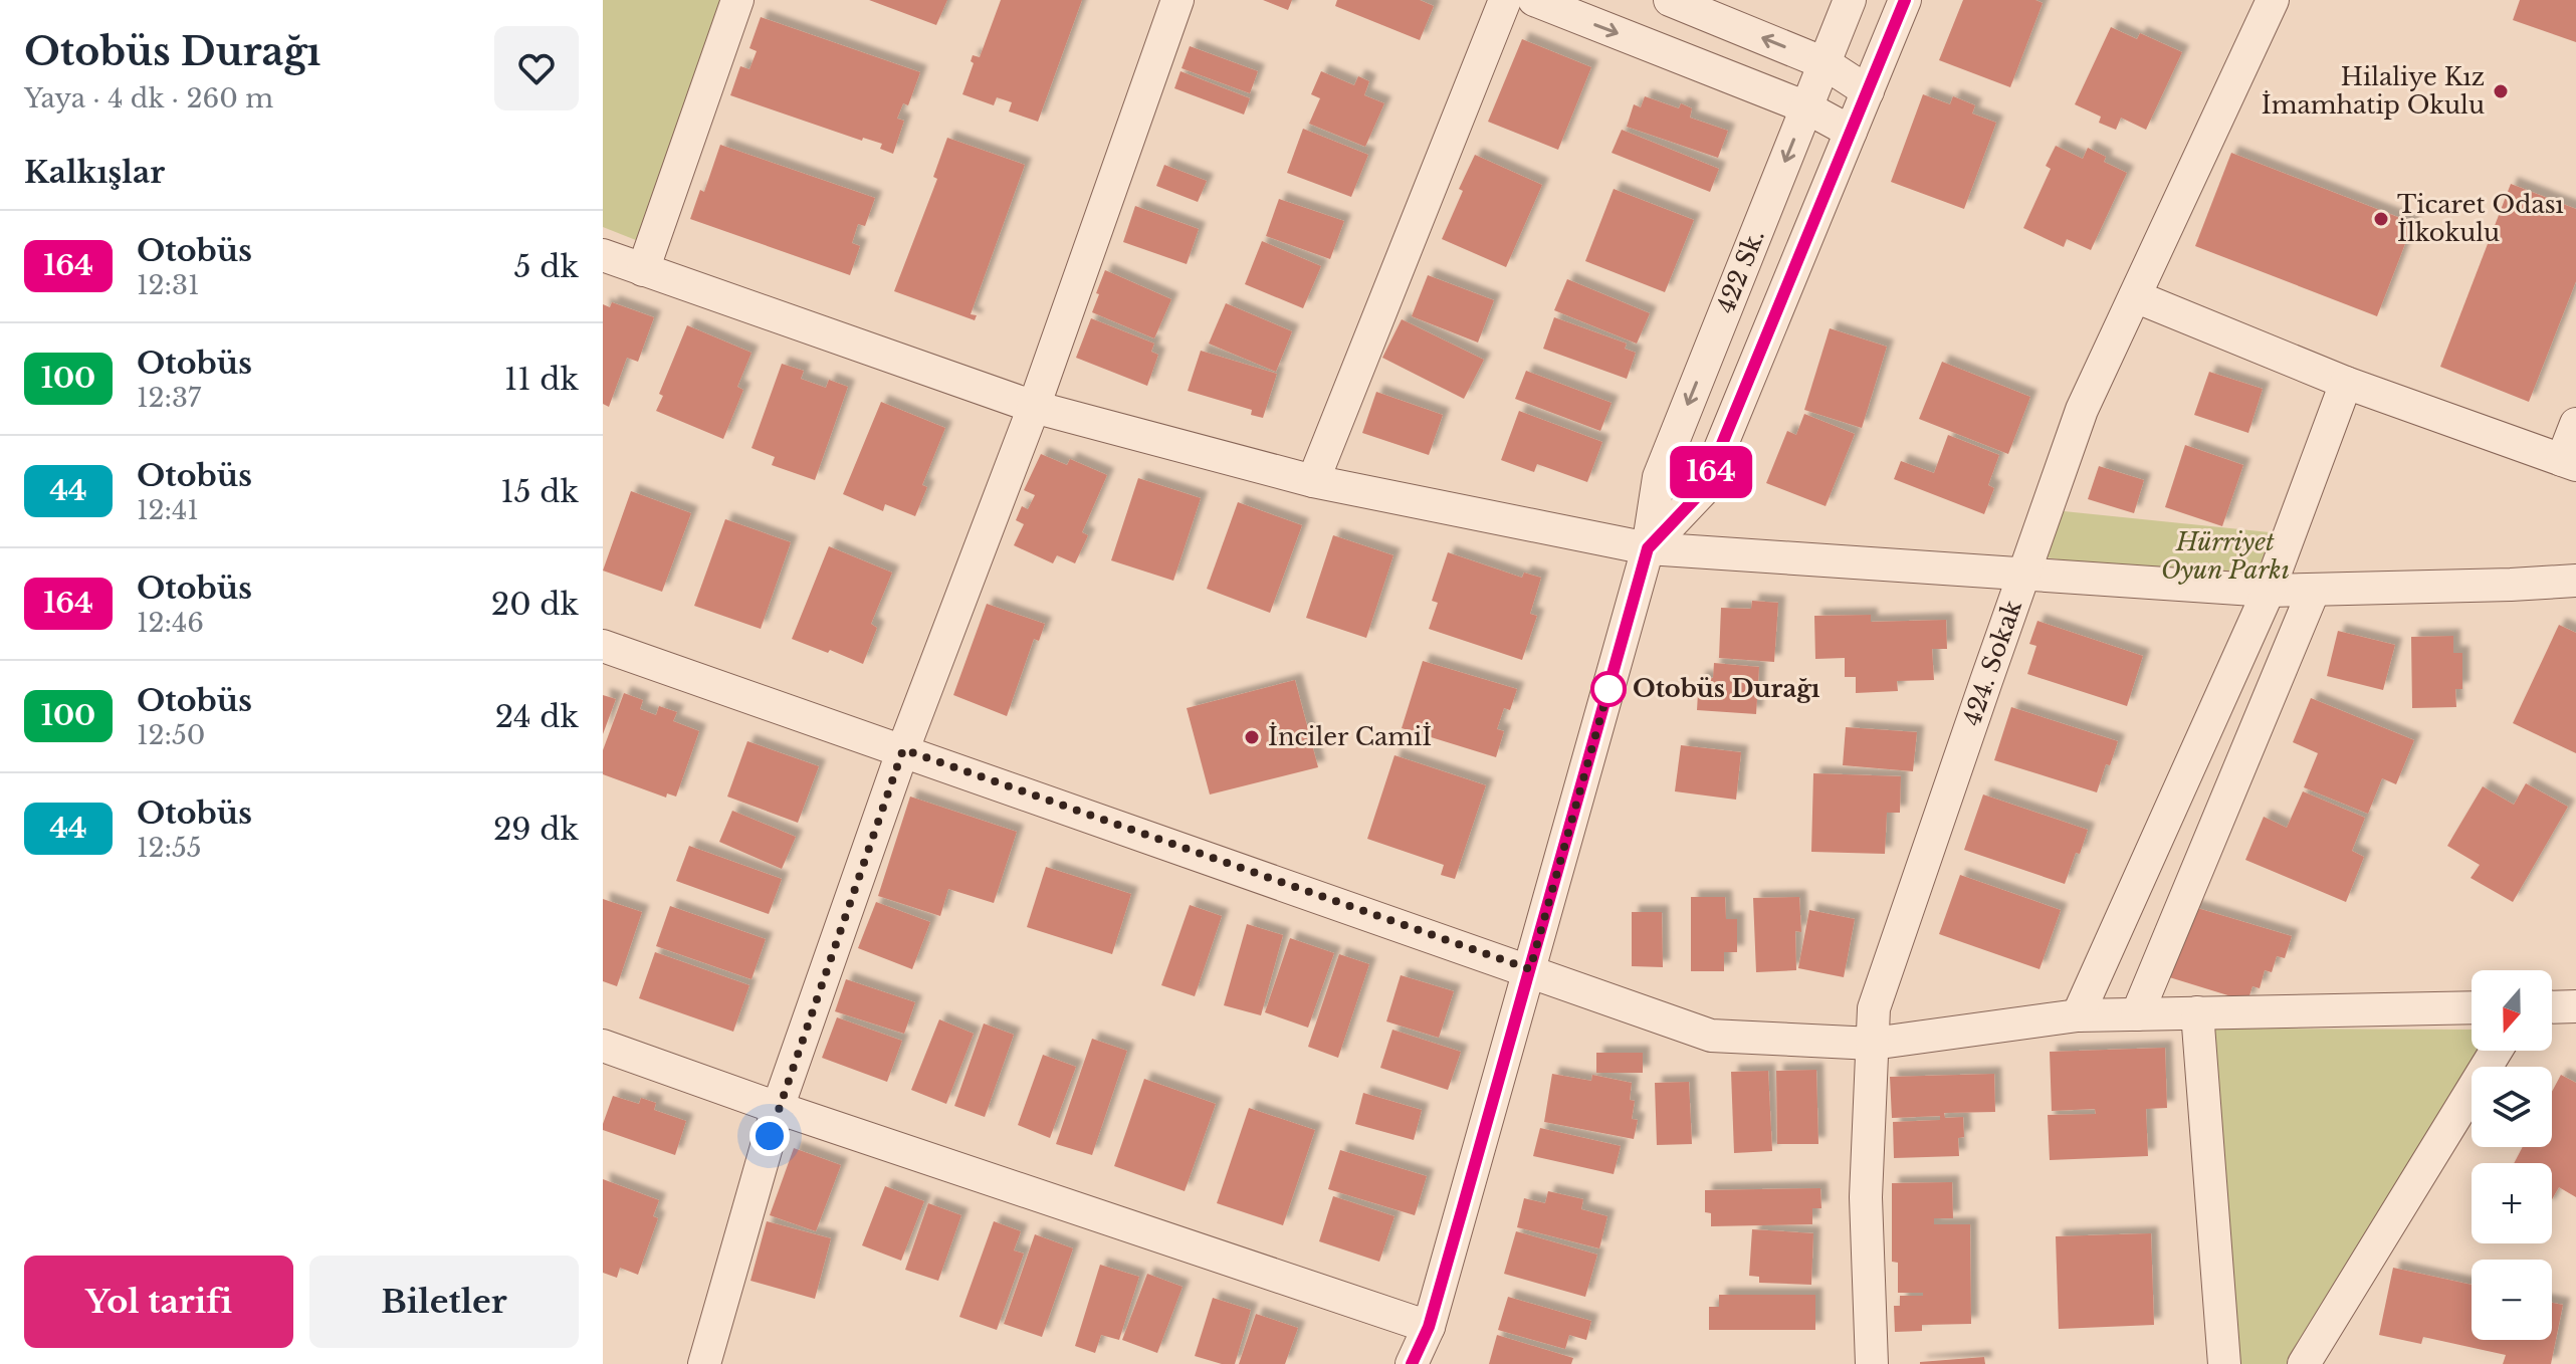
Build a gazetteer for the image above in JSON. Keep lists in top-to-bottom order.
{
  "streets": {
    "street": ["422 Sk.", "424. Sokak"]
  },
  "parks": ["Hürriyet Oyun Parkı"],
  "places": [
    "Hilaliye Kız İmamhatip Okulu",
    "Ticaret Odası İlkokulu",
    "Otobüs Durağı",
    "İnciler Camiİ"
  ],
  "lines": ["bus line 164"],
  "north": "bottom",
  "page": {
    "heading": [
      ["Otobüs Durağı", "Yaya · 4 dk · 260 m"],
      "Kalkışlar"
    ],
    "on_map": "164",
    "list": [
      {
        "mark": "164",
        "name": "Otobüs",
        "note": "12:31",
        "value": "5 dk"
      },
      {
        "mark": "100",
        "name": "Otobüs",
        "note": "12:37",
        "value": "11 dk"
      },
      {
        "mark": "44",
        "name": "Otobüs",
        "note": "12:41",
        "value": "15 dk"
      },
      {
        "mark": "164",
        "name": "Otobüs",
        "note": "12:46",
        "value": "20 dk"
      },
      {
        "mark": "100",
        "name": "Otobüs",
        "note": "12:50",
        "value": "24 dk"
      },
      {
        "mark": "44",
        "name": "Otobüs",
        "note": "12:55",
        "value": "29 dk"
      }
    ],
    "map_buttons": ["+", "−"],
    "buttons": ["Yol tarifi", "Biletler"]
  }
}
